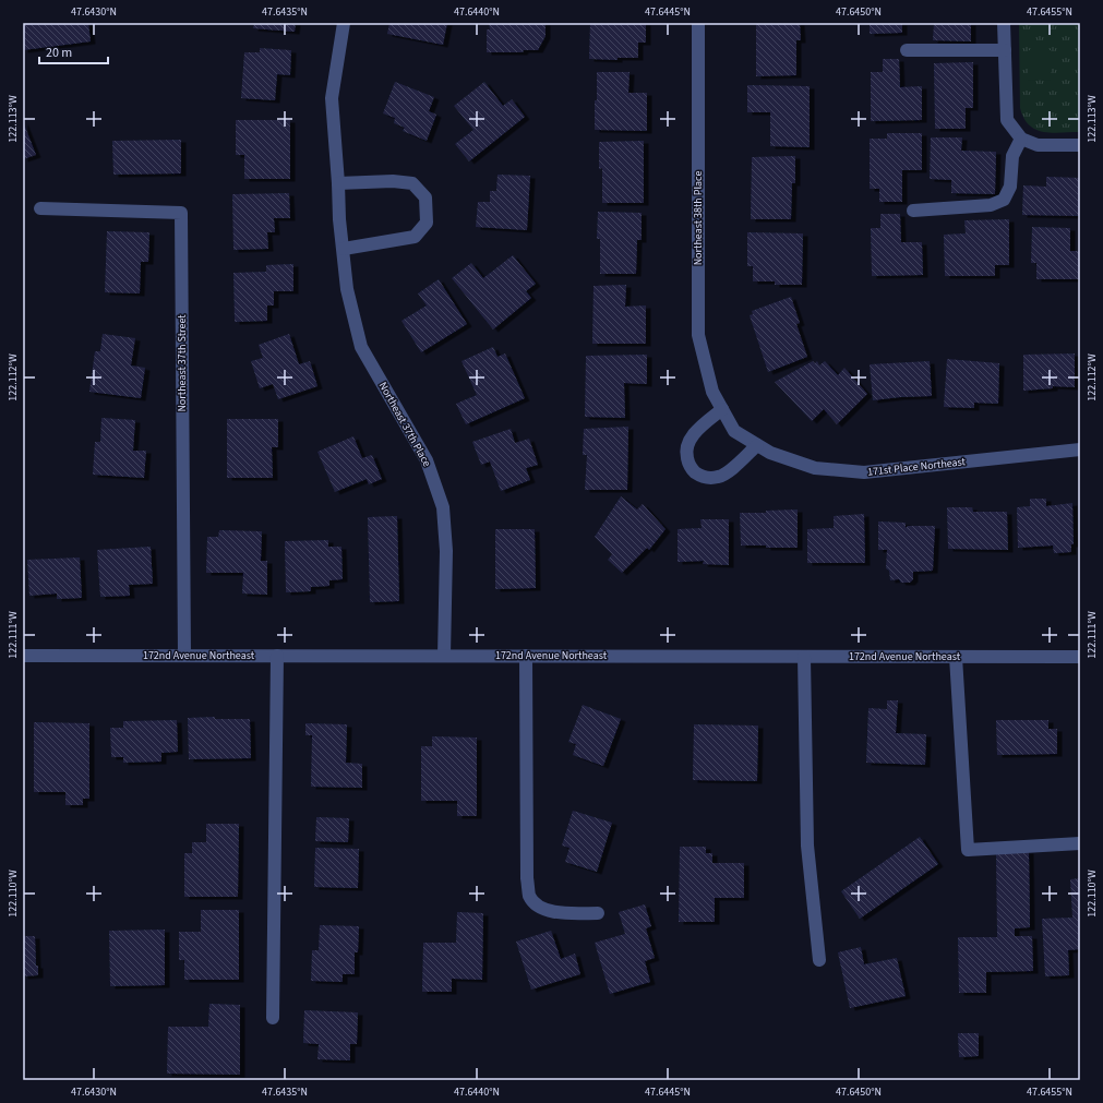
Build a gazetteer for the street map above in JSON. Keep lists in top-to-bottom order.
{
  "streets": {
    "street": [
      "Northeast 38th Place",
      "Northeast 37th Street",
      "Northeast 37th Place",
      "171st Place Northeast",
      "172nd Avenue Northeast"
    ]
  },
  "crossings": [
    ["Northeast 38th Place", "171st Place Northeast"],
    ["Northeast 37th Street", "172nd Avenue Northeast"],
    ["Northeast 37th Place", "172nd Avenue Northeast"]
  ],
  "scale_bar": "20 m",
  "coordinates": [
    "47.6430°N",
    "47.6435°N",
    "47.6440°N",
    "47.6445°N",
    "47.6450°N",
    "47.6455°N",
    "122.113°W",
    "122.112°W",
    "122.111°W",
    "122.110°W"
  ]
}
